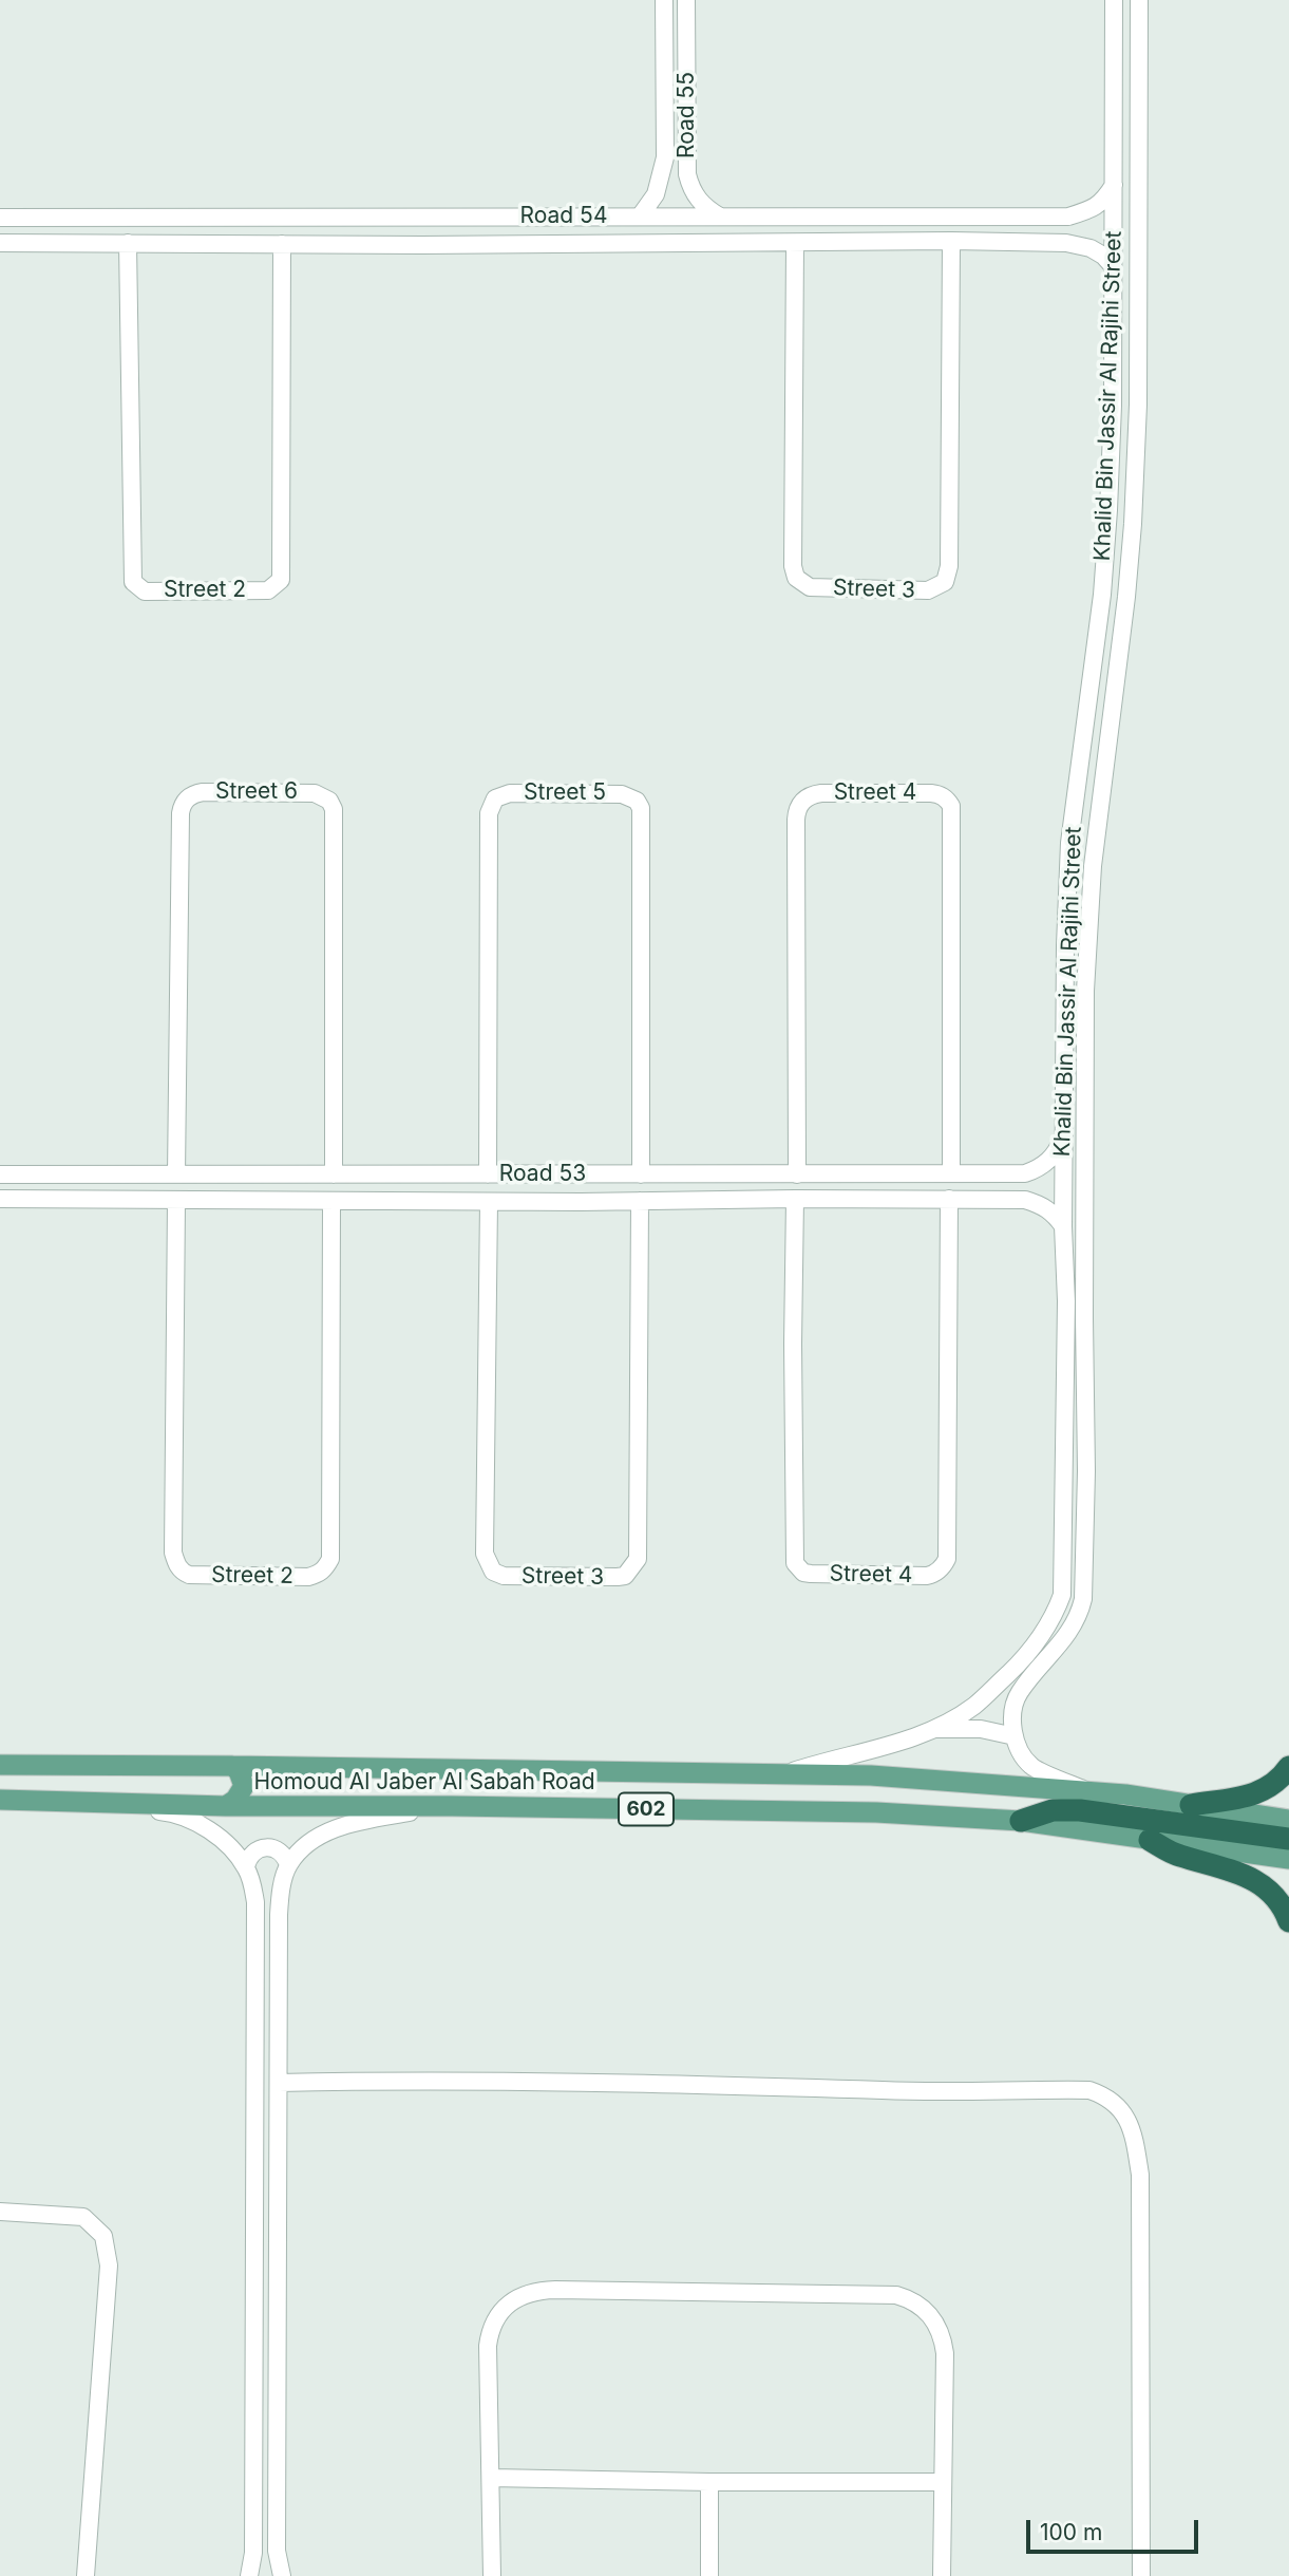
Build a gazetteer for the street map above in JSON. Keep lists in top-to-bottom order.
{
  "streets": {
    "main road": ["Homoud Al Jaber Al Sabah Road", "602"],
    "street": [
      "Road 55",
      "Road 54",
      "Khalid Bin Jassir Al Rajihi Street",
      "Street 3",
      "Street 2",
      "Street 6",
      "Street 5",
      "Street 4",
      "Road 53"
    ]
  },
  "crossings": [
    ["Road 55", "Road 54"],
    ["Road 54", "Khalid Bin Jassir Al Rajihi Street"],
    ["Road 54", "Street 3"],
    ["Road 54", "Street 2"],
    ["Khalid Bin Jassir Al Rajihi Street", "Road 53"],
    ["Khalid Bin Jassir Al Rajihi Street", "Homoud Al Jaber Al Sabah Road"],
    ["Street 3", "Road 53"],
    ["Street 2", "Road 53"],
    ["Street 6", "Road 53"],
    ["Street 5", "Road 53"],
    ["Street 4", "Road 53"]
  ],
  "scale_bar": "100 m"
}
